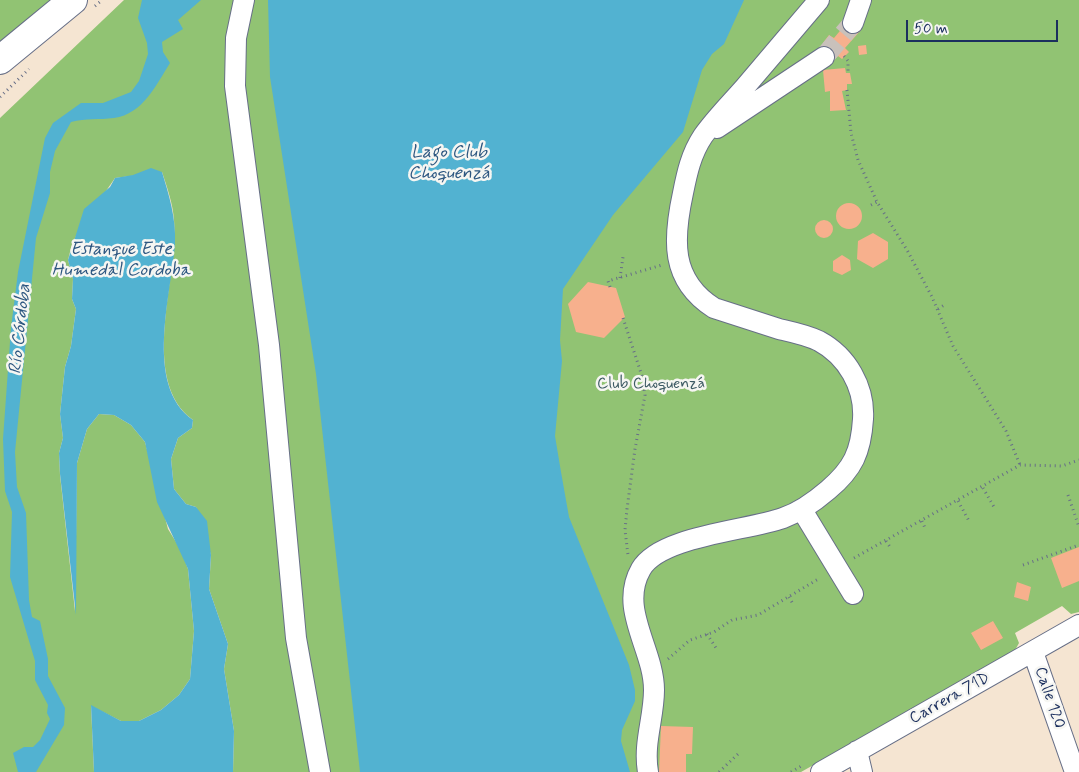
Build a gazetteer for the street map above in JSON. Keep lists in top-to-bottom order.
{
  "streets": {
    "street": ["Calle 120", "Carrera 71D"]
  },
  "crossings": [
    ["Calle 120", "Carrera 71D"]
  ],
  "water": ["Lago Club Choquenzá", "Estanque Este Humedal Cordoba", "Río Córdoba"],
  "parks": ["Club Choquenzá"],
  "scale_bar": "50 m"
}
